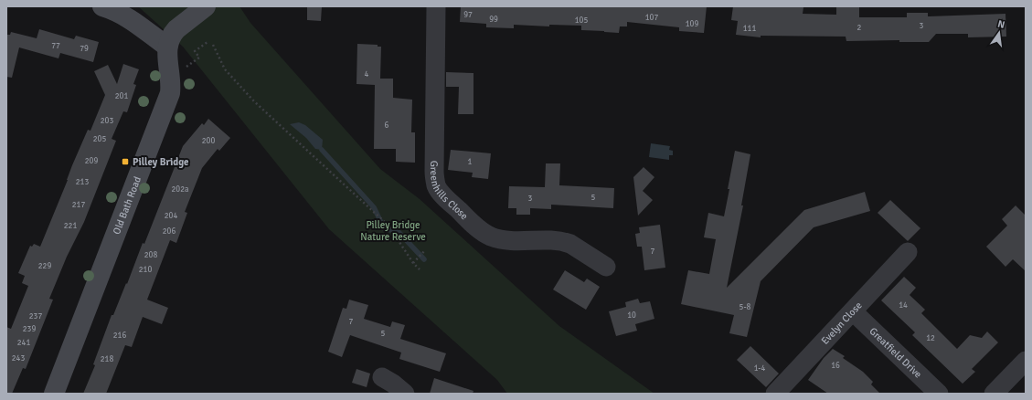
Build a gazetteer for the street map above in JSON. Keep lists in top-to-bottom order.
{
  "streets": {
    "street": [
      "Greenhills Close",
      "Old Bath Road",
      "Evelyn Close",
      "Greatfield Drive"
    ]
  },
  "crossings": [
    ["Evelyn Close", "Greatfield Drive"]
  ],
  "parks": ["Pilley Bridge Nature Reserve"],
  "places": {
    "transit": ["Pilley Bridge"]
  },
  "house_numbers": [
    "97",
    "107",
    "99",
    "105",
    "109",
    "3",
    "2",
    "111",
    "77",
    "79",
    "4",
    "201",
    "203",
    "6",
    "205",
    "200",
    "209",
    "1",
    "213",
    "202a",
    "5",
    "3",
    "217",
    "204",
    "221",
    "206",
    "7",
    "208",
    "229",
    "210",
    "14",
    "5-8",
    "10",
    "237",
    "7",
    "239",
    "5",
    "216",
    "12",
    "241",
    "243",
    "218",
    "16",
    "1-4"
  ],
  "north": "top"
}
